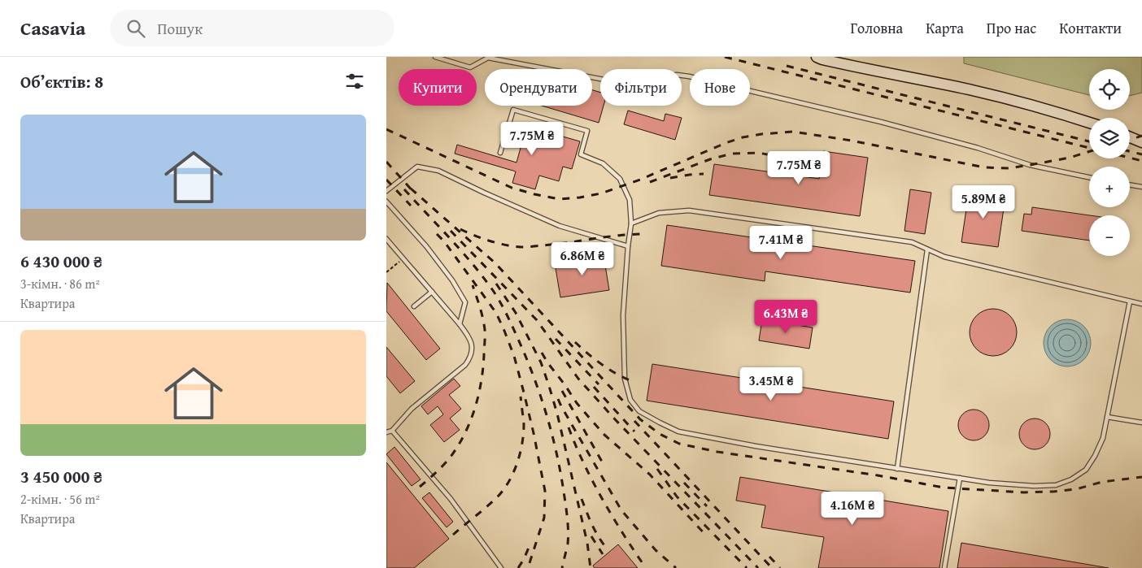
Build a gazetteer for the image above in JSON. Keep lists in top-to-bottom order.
{
  "page": {
    "header": "Casavia",
    "search": "Пошук",
    "nav": [
      "Головна",
      "Карта",
      "Про нас",
      "Контакти"
    ],
    "heading": "Об’єктів: 8",
    "map_buttons": ["+", "−"],
    "chip": [
      "Купити",
      "Орендувати",
      "Фільтри",
      "Нове"
    ],
    "list": [
      {
        "name": "6 430 000 ₴",
        "note": "3-кімн. · 86 m² · Квартира"
      },
      {
        "name": "3 450 000 ₴",
        "note": "2-кімн. · 56 m² · Квартира"
      }
    ],
    "price": [
      "7.75M ₴",
      "7.75M ₴",
      "5.89M ₴",
      "7.41M ₴",
      "6.86M ₴",
      "6.43M ₴",
      "3.45M ₴",
      "4.16M ₴"
    ]
  }
}
